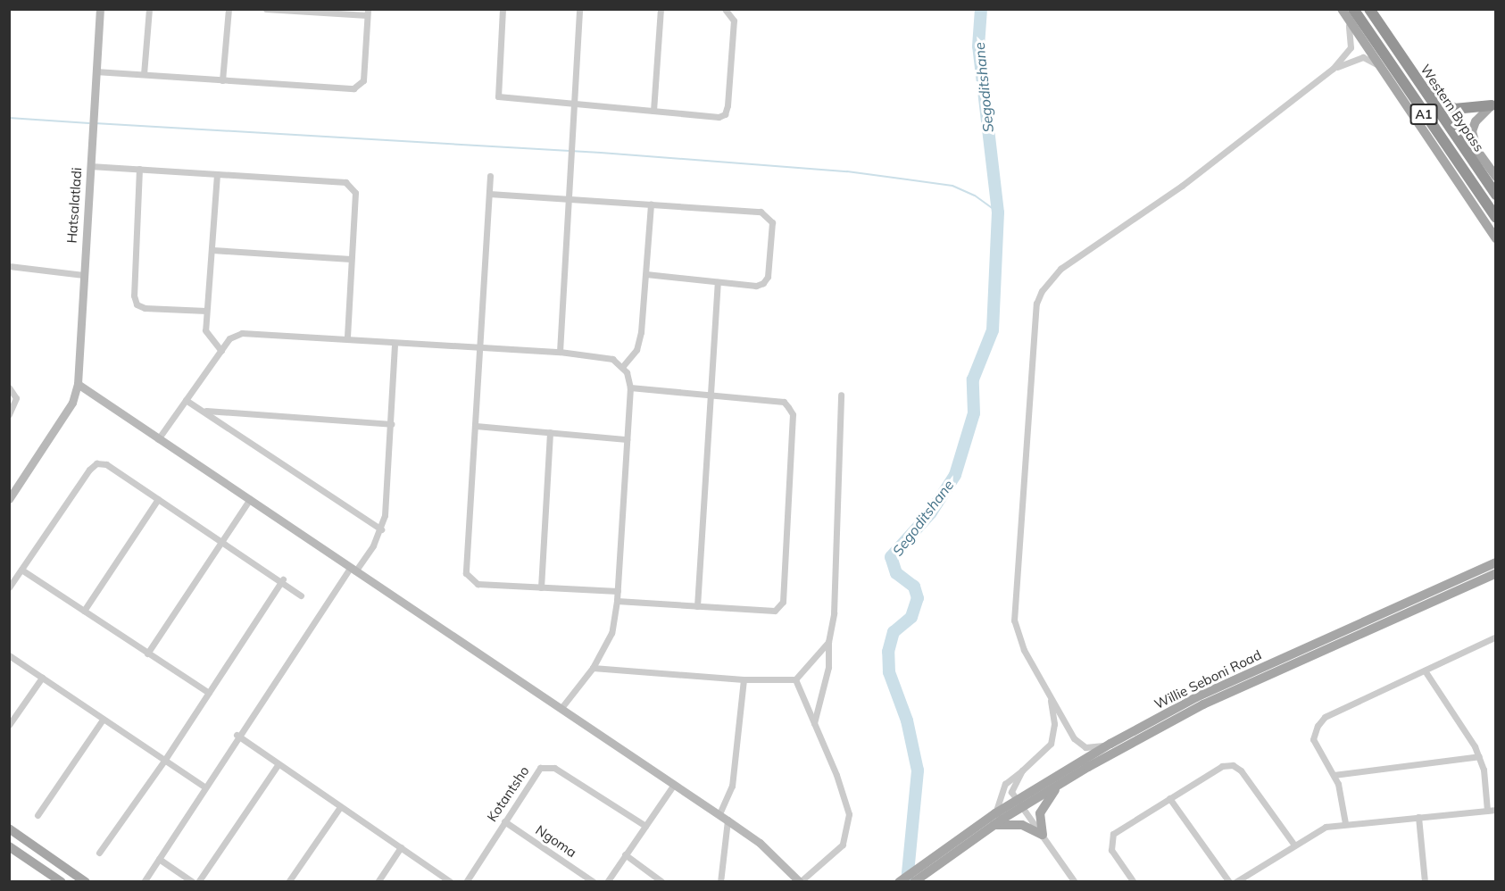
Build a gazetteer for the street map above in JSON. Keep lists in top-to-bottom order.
{
  "streets": {
    "highway": ["Western Bypass", "A1"],
    "main road": ["Willie Seboni Road"],
    "street": ["Hatsalatladi", "Kotantsho", "Ngoma"]
  },
  "crossings": [
    ["Kotantsho", "Ngoma"]
  ],
  "water": ["Segoditshane"]
}
